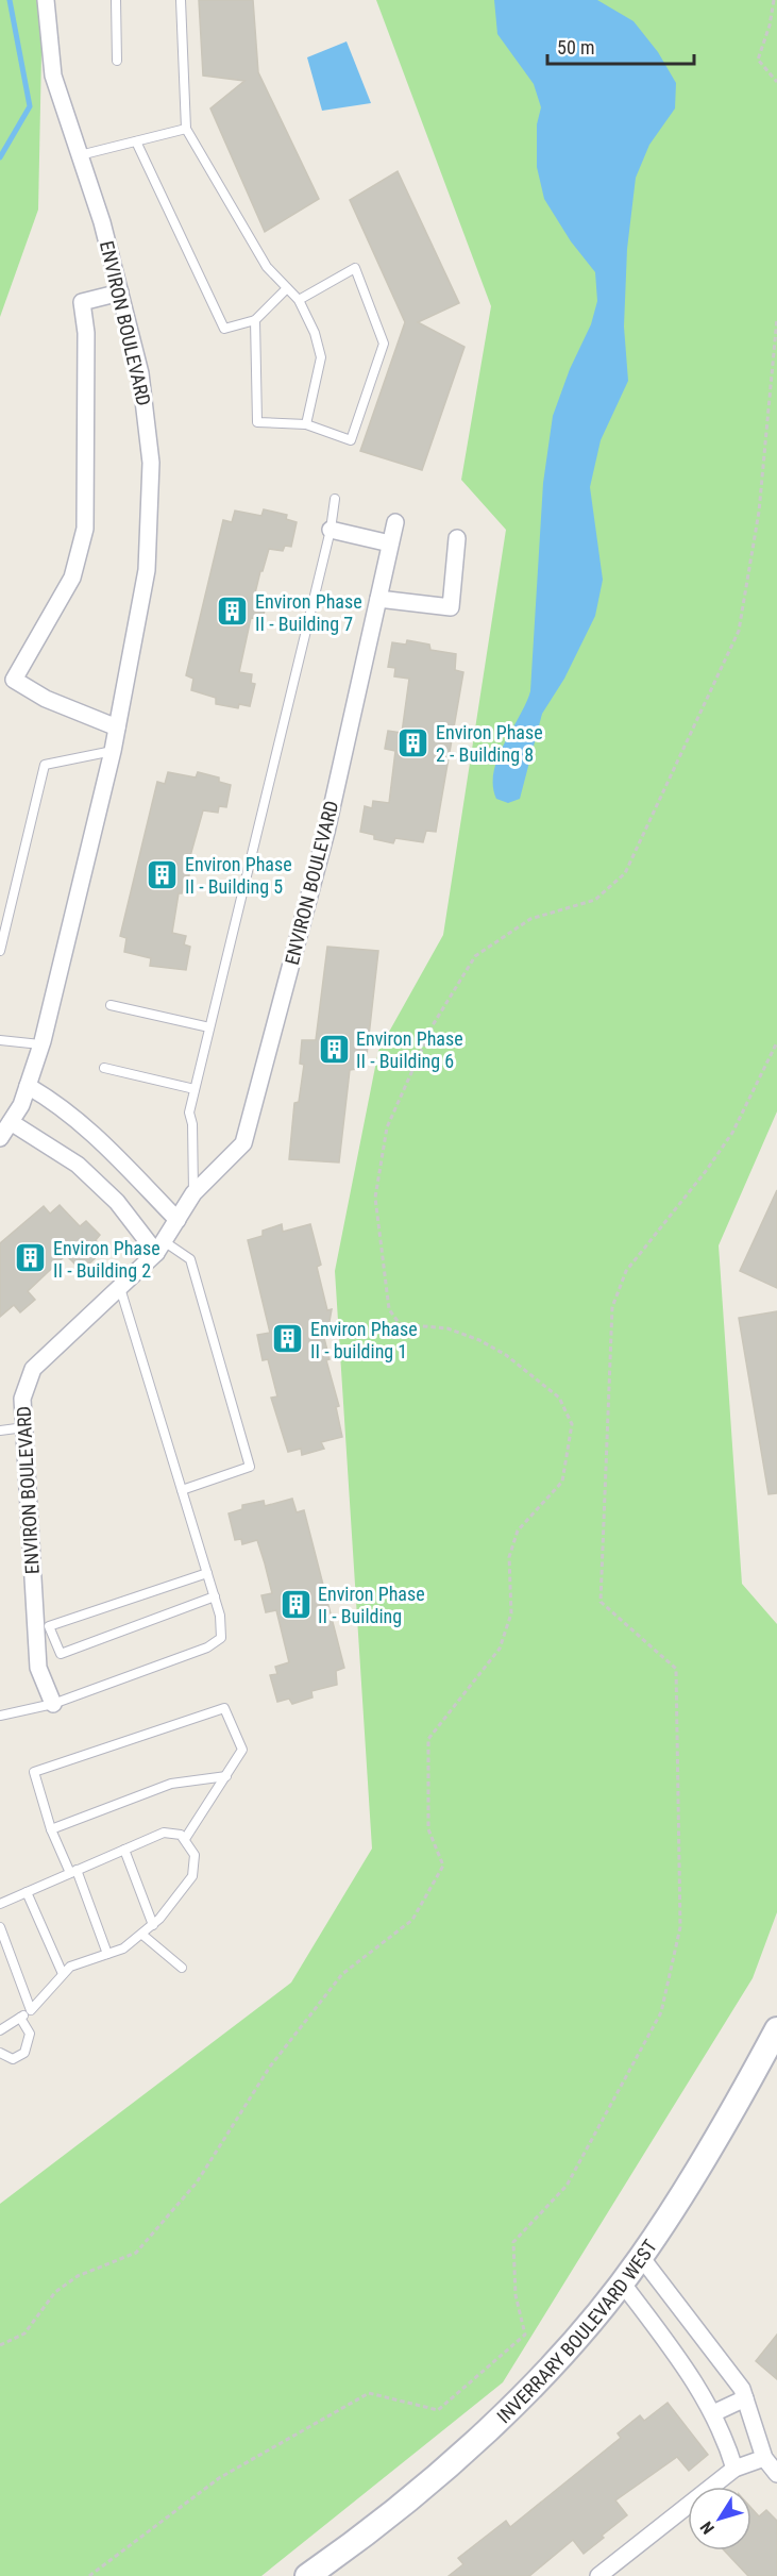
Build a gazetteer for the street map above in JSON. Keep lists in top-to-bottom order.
{
  "streets": {
    "street": ["ENVIRON BOULEVARD", "INVERRARY BOULEVARD WEST"]
  },
  "places": {
    "building": [
      "Environ Phase II - Building 7",
      "Environ Phase 2 - Building 8",
      "Environ Phase II - Building 5",
      "Environ Phase II - Building 6",
      "Environ Phase II - Building 2",
      "Environ Phase II - building 1",
      "Environ Phase II - Building"
    ]
  },
  "scale_bar": "50 m",
  "north": "bottom left"
}
